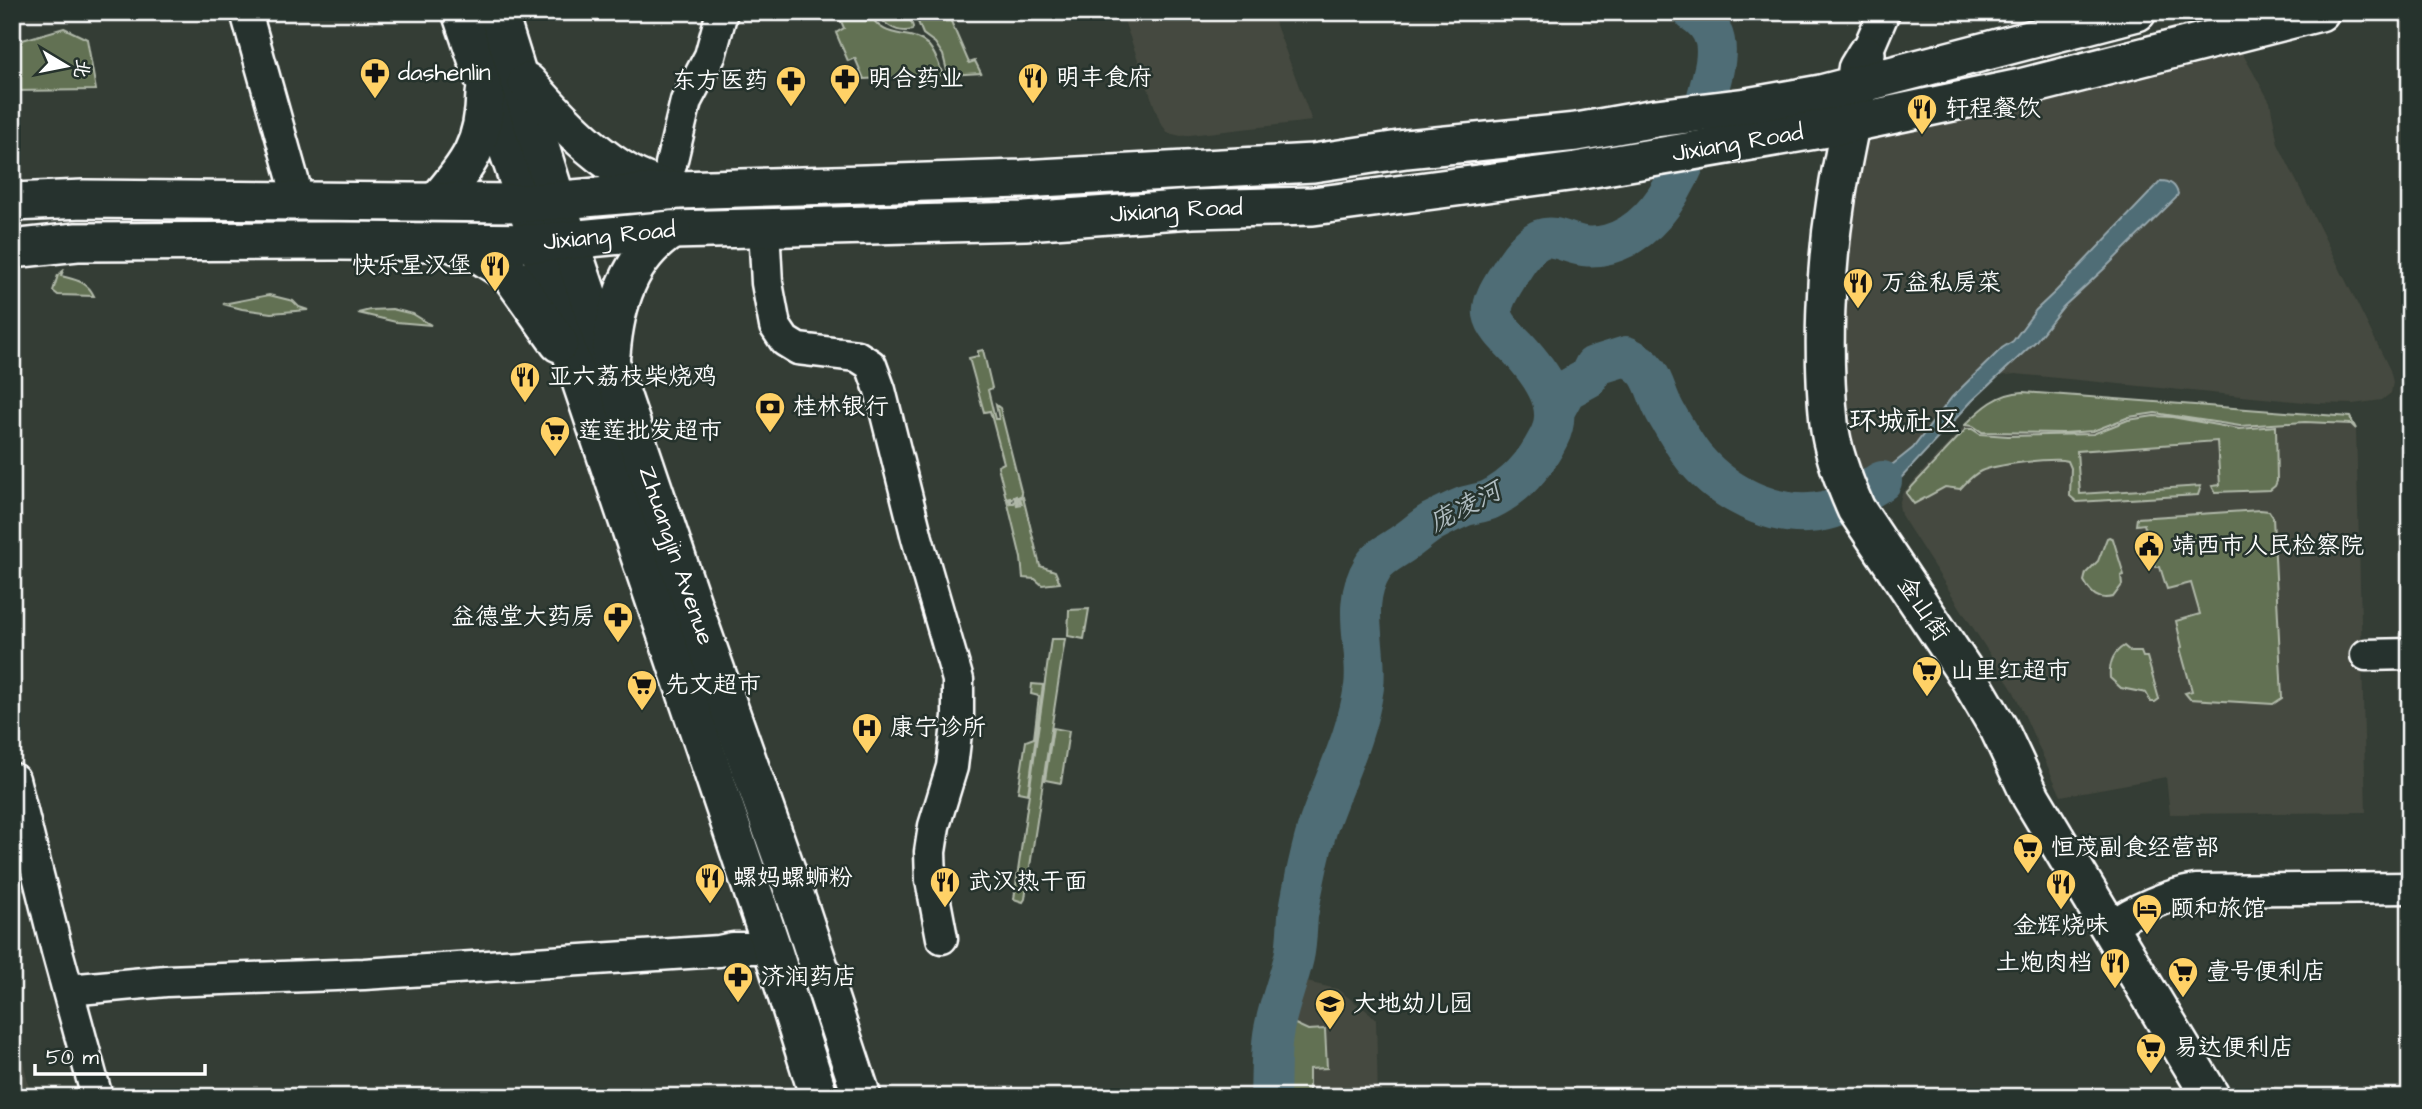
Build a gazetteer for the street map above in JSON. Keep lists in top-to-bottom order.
{
  "streets": {
    "main road": ["Jixiang Road", "Zhuangjin Avenue", "金山街"]
  },
  "crossings": [
    ["Jixiang Road", "Zhuangjin Avenue"],
    ["Jixiang Road", "金山街"]
  ],
  "districts": ["环城社区"],
  "water": ["庞凌河"],
  "places": {
    "pharmacy": [
      "dashenlin",
      "明合药业",
      "东方医药",
      "益德堂大药房",
      "济润药店"
    ],
    "restaurant": [
      "明丰食府",
      "轩程餐饮",
      "快乐星汉堡",
      "万益私房菜",
      "亚六荔枝柴烧鸡",
      "螺妈螺蛳粉",
      "武汉热干面",
      "金辉烧味",
      "土炮肉档"
    ],
    "bank": ["桂林银行"],
    "supermarket": [
      "莲莲批发超市",
      "山里红超市",
      "先文超市",
      "恒茂副食经营部",
      "壹号便利店",
      "易达便利店"
    ],
    "public building": ["靖西市人民检察院"],
    "hospital": ["康宁诊所"],
    "hotel": ["颐和旅馆"],
    "school or university": ["大地幼儿园"]
  },
  "scale_bar": "50 m",
  "north": "right"
}
